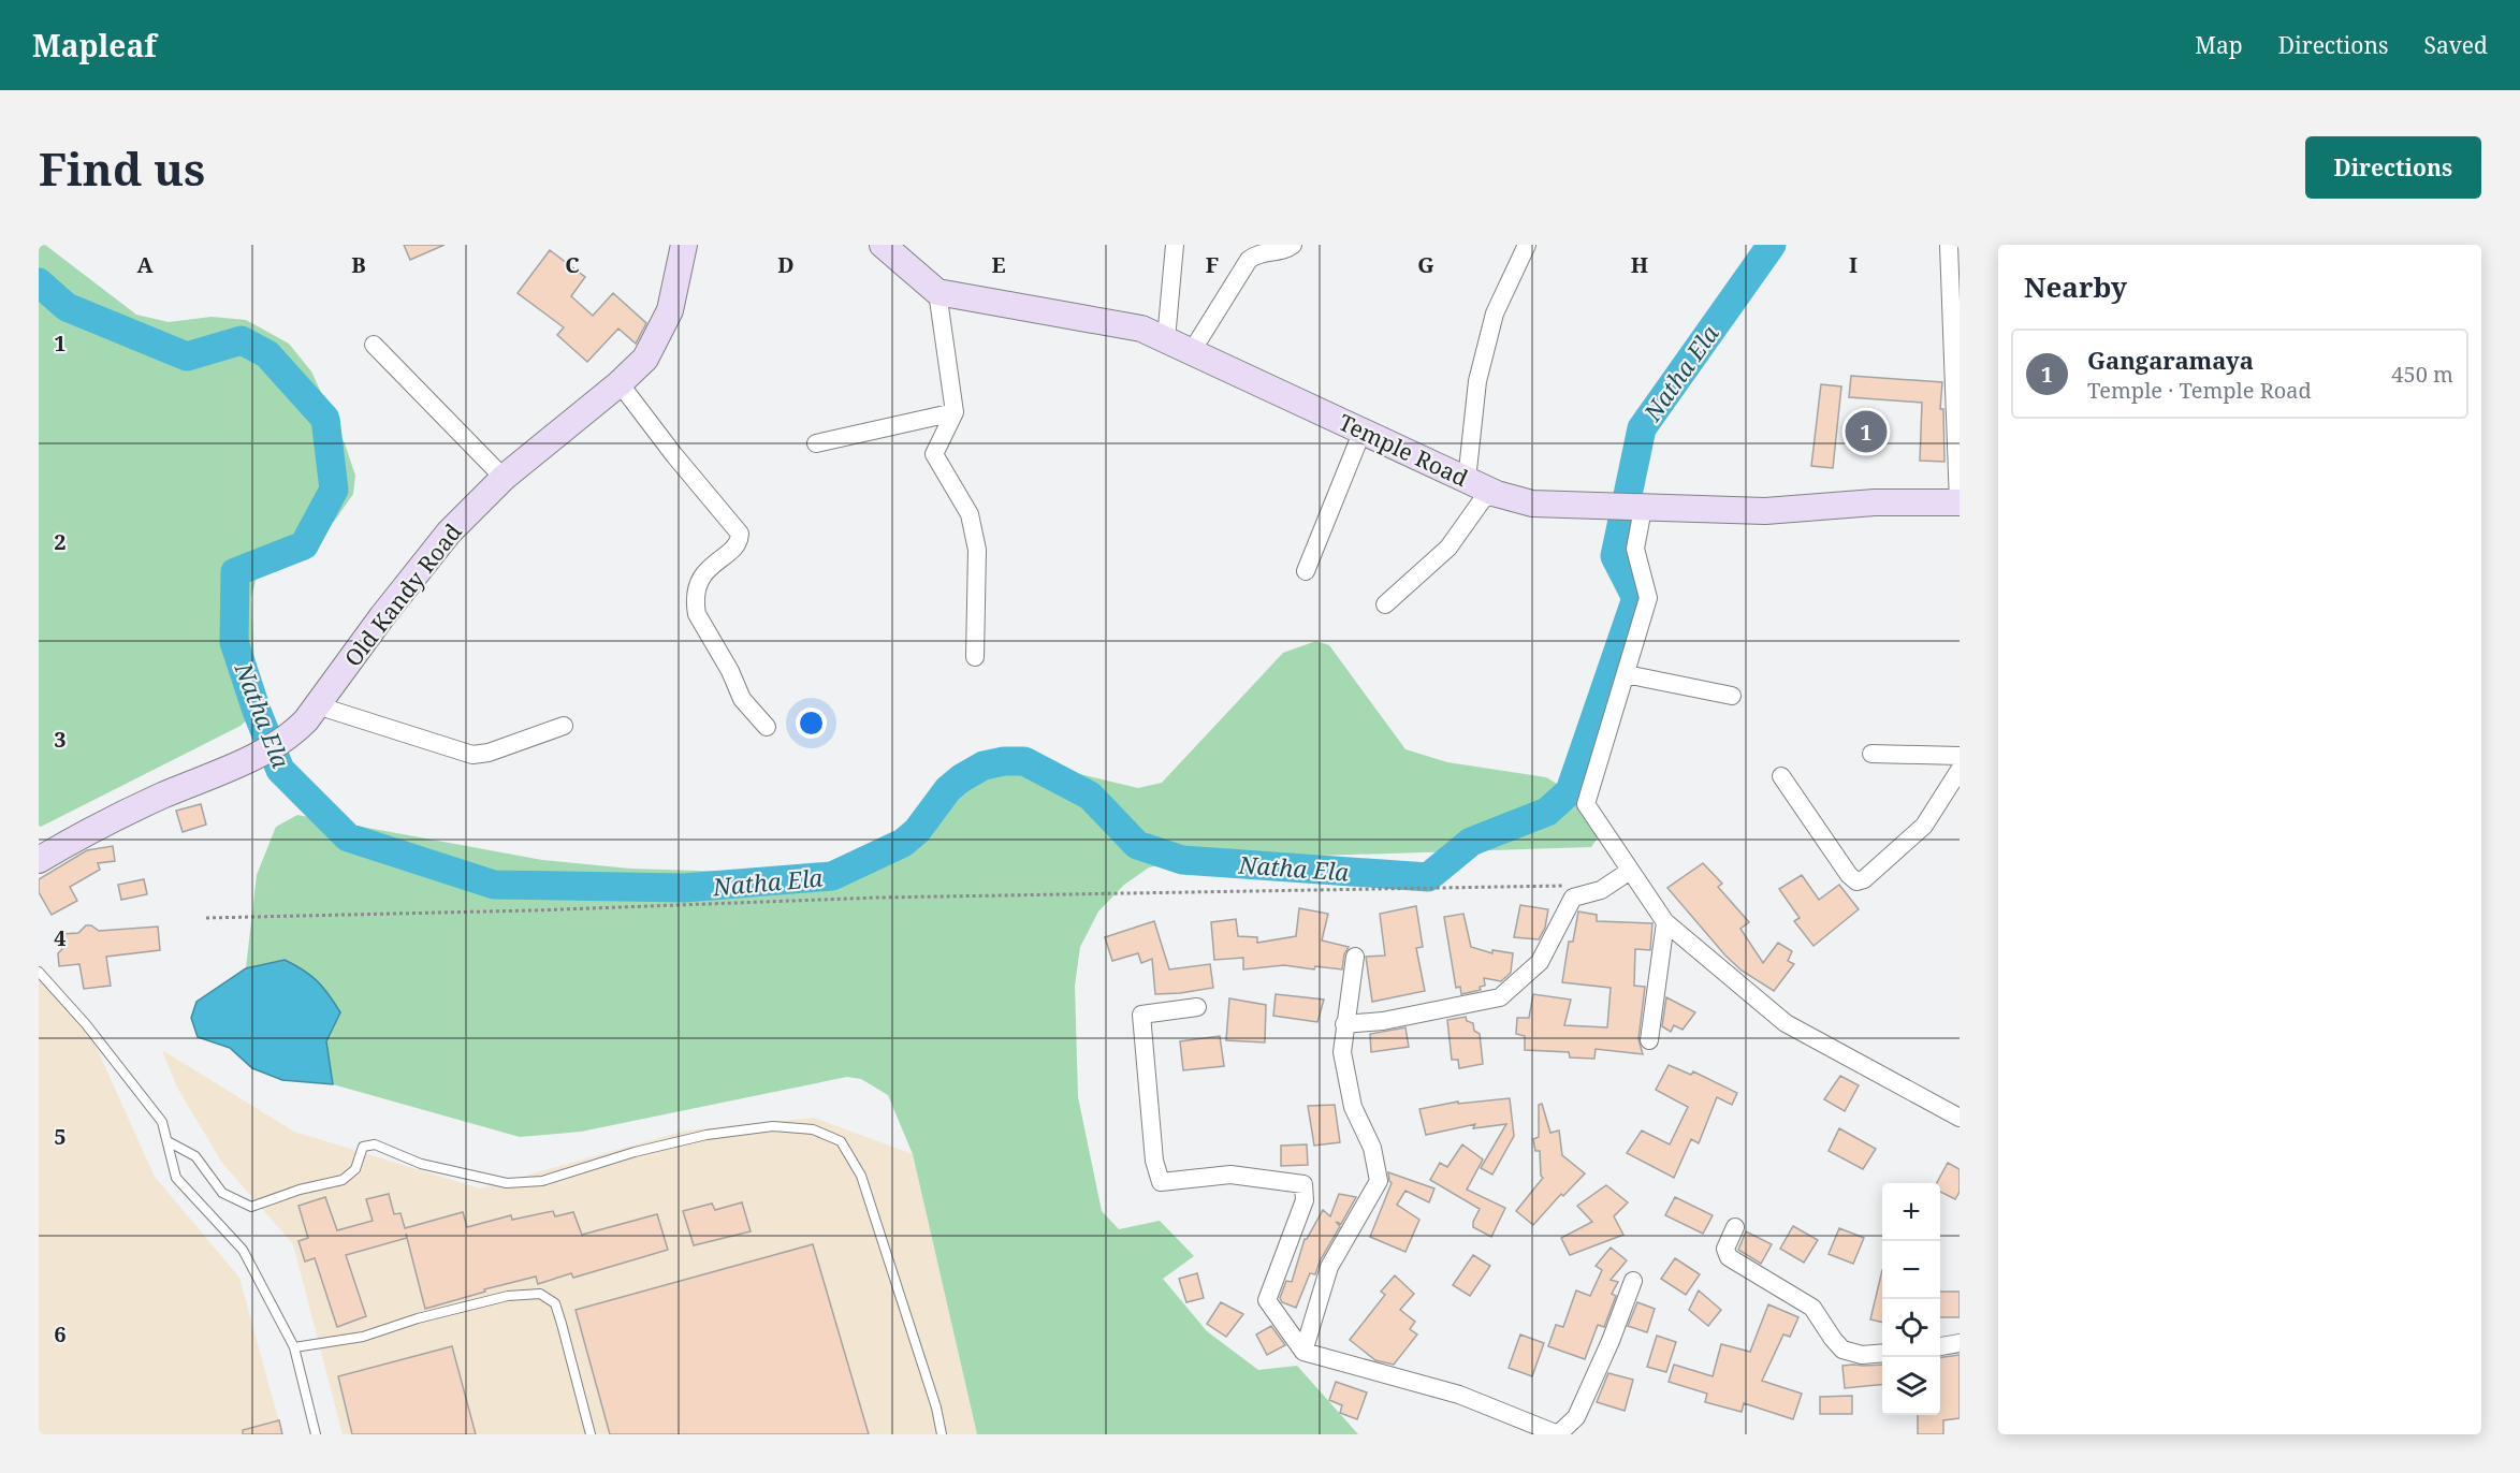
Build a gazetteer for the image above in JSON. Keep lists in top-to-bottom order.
{
  "streets": {
    "street": ["Temple Road", "Old Kandy Road"]
  },
  "water": ["Natha Ela"],
  "page": {
    "header": "Mapleaf",
    "nav": ["Map", "Directions", "Saved"],
    "buttons": "Directions",
    "title": "Find us",
    "heading": "Nearby",
    "list": [
      {
        "mark": "1",
        "name": "Gangaramaya",
        "note": "Temple · Temple Road",
        "value": "450 m"
      }
    ],
    "pins": "1",
    "map_buttons": ["+", "−"]
  },
  "grid": {
    "columns": [
      "A",
      "B",
      "C",
      "D",
      "E",
      "F",
      "G",
      "H",
      "I"
    ],
    "rows": [
      "1",
      "2",
      "3",
      "4",
      "5",
      "6"
    ]
  }
}
